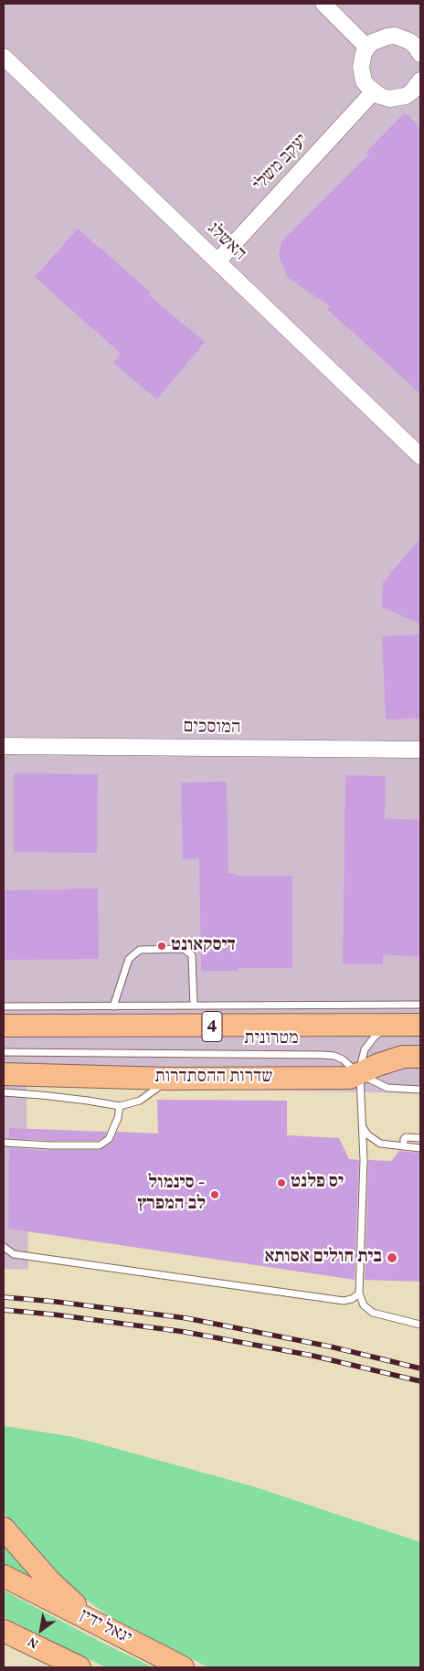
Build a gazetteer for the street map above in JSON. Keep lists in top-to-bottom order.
{
  "streets": {
    "highway": ["4", "שדרות ההסתדרות", "יגאל ידין"],
    "street": ["יעקב משלי", "האשלג", "המוסכים"],
    "lane": ["מטרונית"]
  },
  "crossings": [
    ["יעקב משלי", "האשלג"],
    ["מטרונית", "שדרות ההסתדרות"]
  ],
  "places": [
    "דיסקאונט",
    "יס פלנט",
    "סינמול - לב המפרץ",
    "בית חולים אסותא"
  ],
  "north": "bottom left"
}
